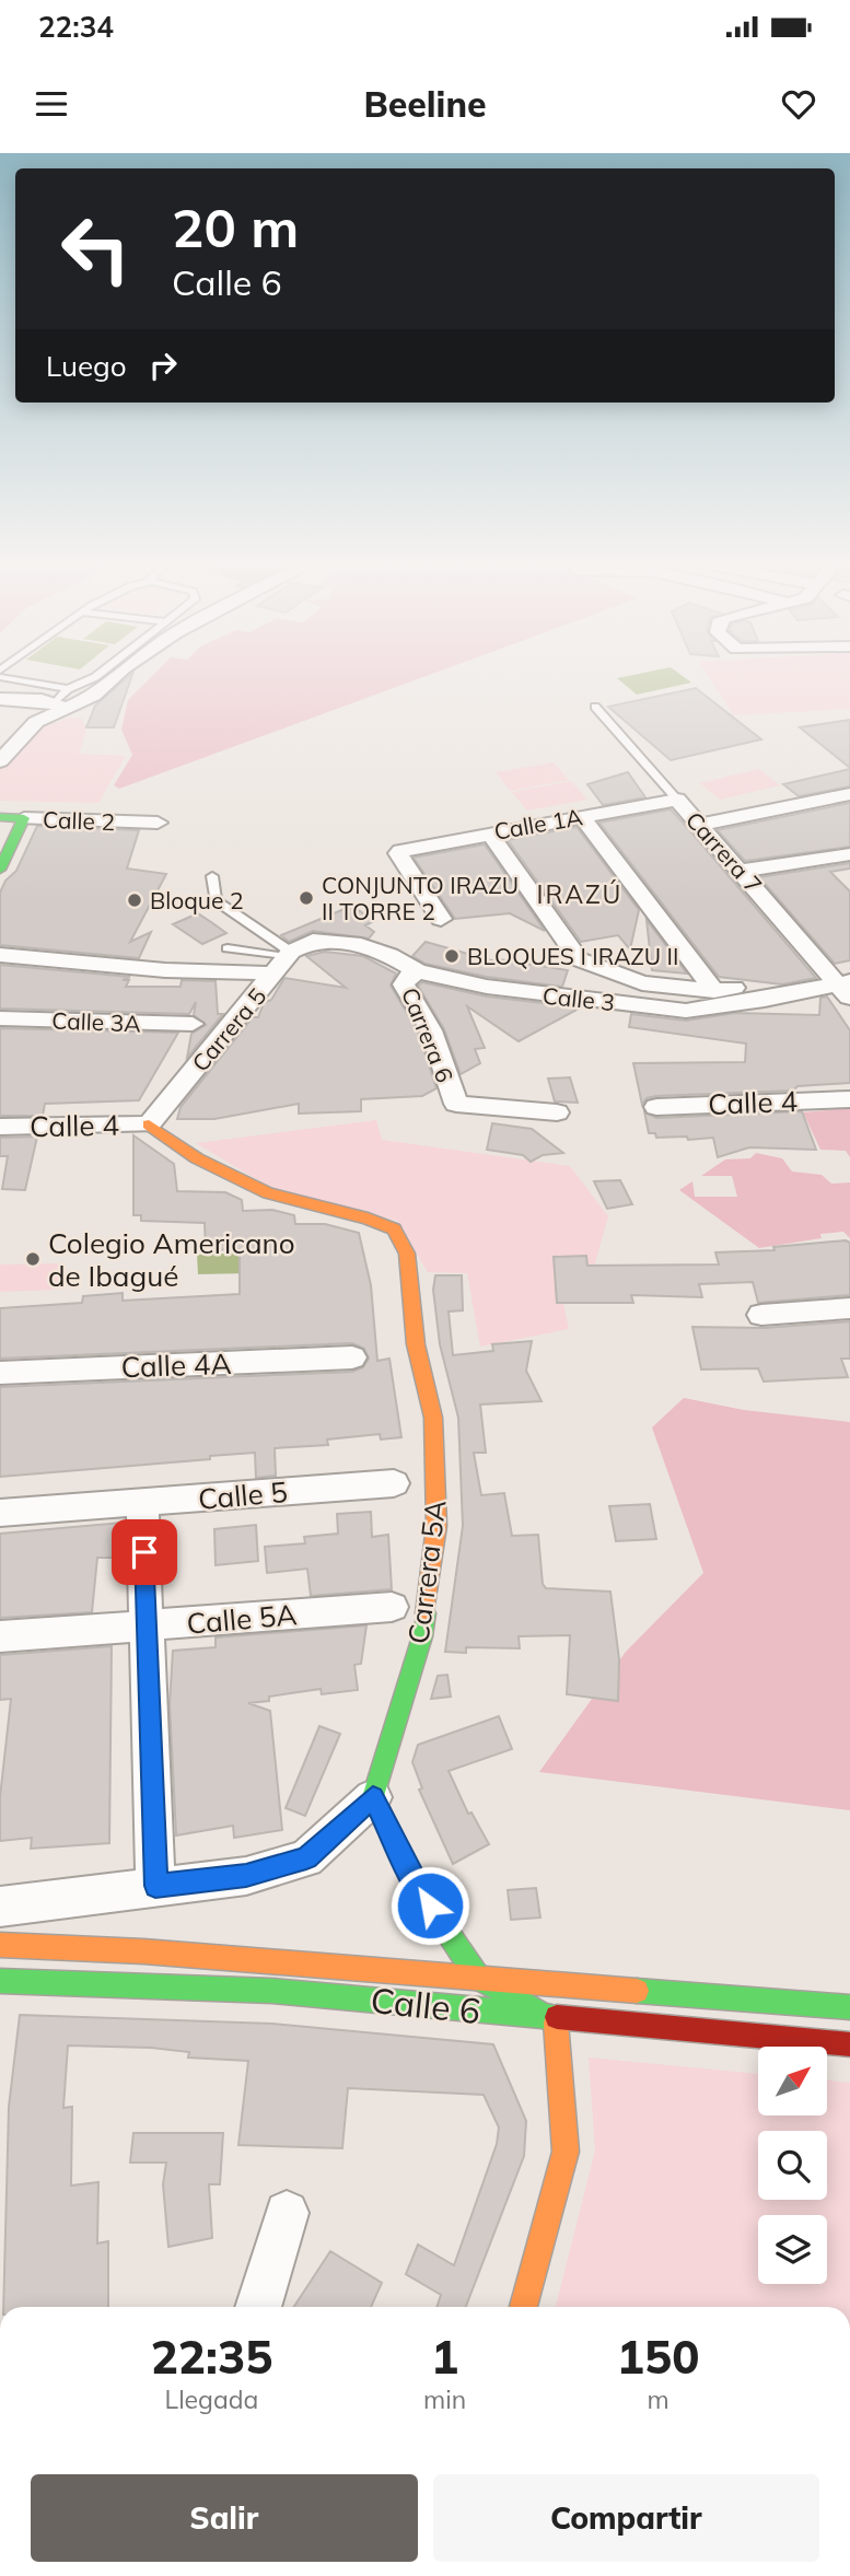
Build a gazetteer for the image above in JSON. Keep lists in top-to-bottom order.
{
  "streets": {
    "street": [
      "Calle 2",
      "Calle 1A",
      "Carrera 7",
      "Calle 3",
      "Calle 3A",
      "Carrera 5",
      "Carrera 6",
      "Calle 4",
      "Calle 4A",
      "Calle 5",
      "Carrera 5A",
      "Calle 5A",
      "Calle 6"
    ]
  },
  "crossings": [
    ["Calle 1A", "Carrera 7"],
    ["Calle 1A", "Calle 3"],
    ["Carrera 7", "Calle 3"],
    ["Calle 3", "Carrera 5"],
    ["Calle 3", "Carrera 6"],
    ["Carrera 5", "Calle 4"],
    ["Carrera 5", "Carrera 5A"],
    ["Calle 4", "Carrera 5A"]
  ],
  "districts": ["IRAZÚ"],
  "places": [
    "CONJUNTO IRAZU II TORRE 2",
    "Bloque 2",
    "BLOQUES I IRAZU II",
    "Colegio Americano de Ibagué"
  ],
  "north": "top right",
  "page": {
    "status": "22:34",
    "header": "Beeline",
    "turn": ["20 m", "Calle 6"],
    "then": "Luego",
    "eta": [
      "22:35",
      "Llegada",
      "1",
      "min",
      "150",
      "m"
    ],
    "buttons": ["Salir", "Compartir"]
  }
}
